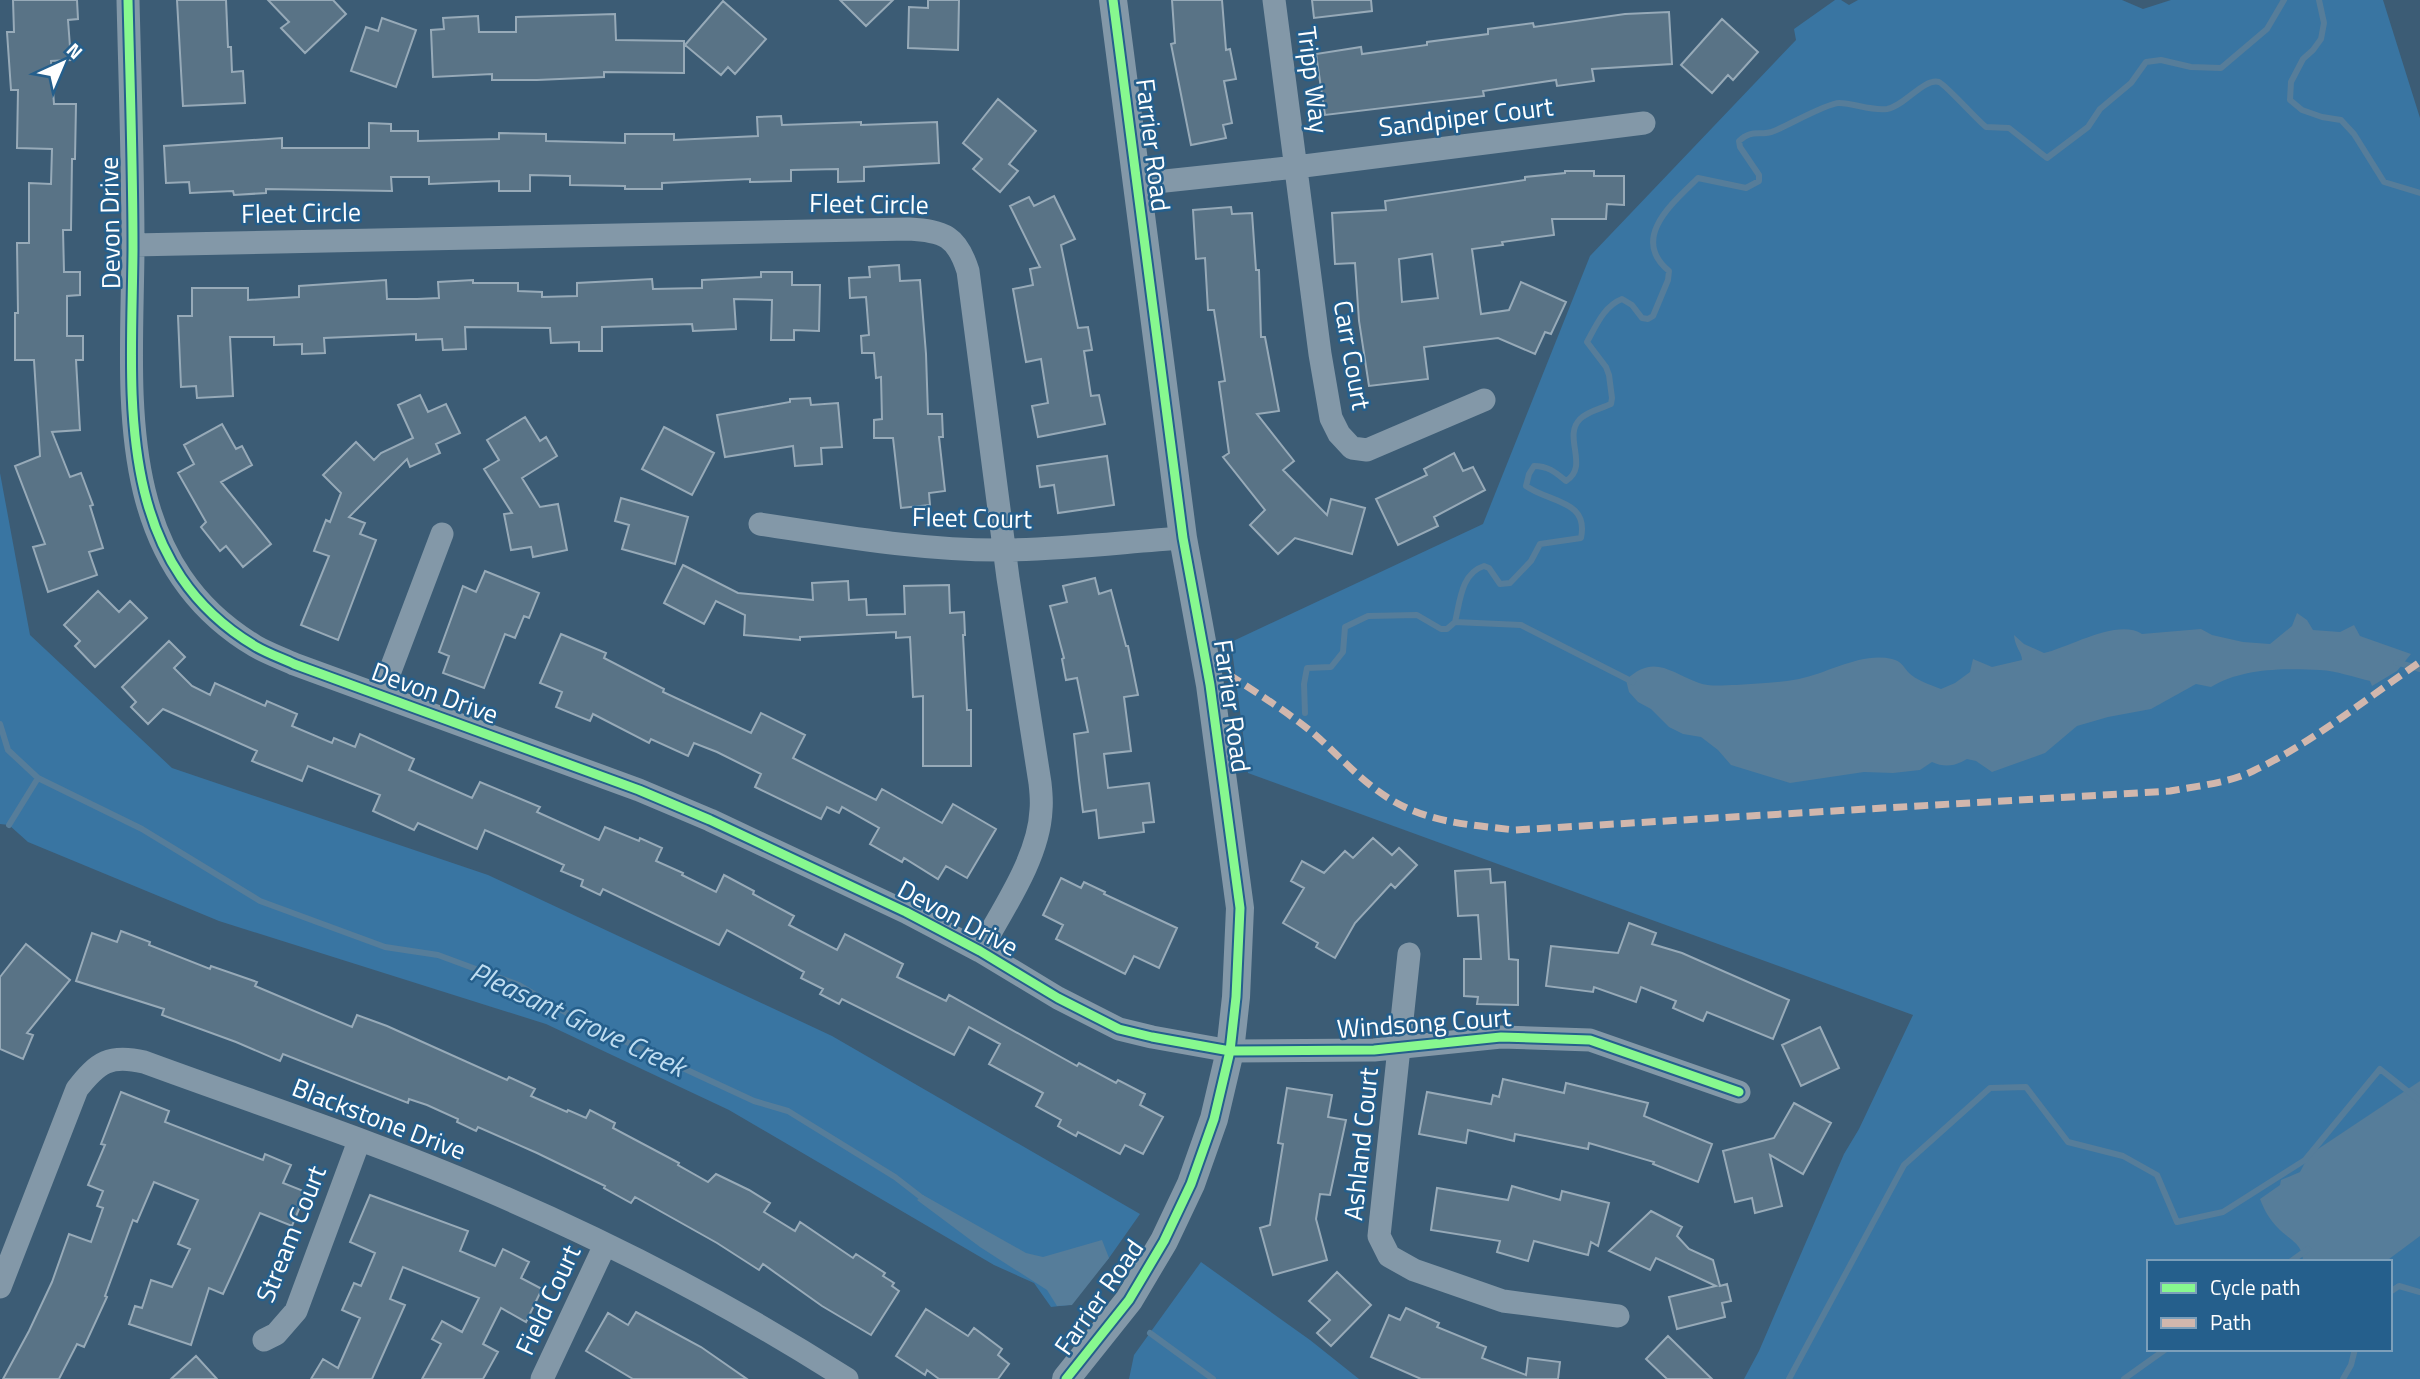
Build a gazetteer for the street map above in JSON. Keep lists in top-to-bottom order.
{
  "streets": {
    "street": [
      "Tripp Way",
      "Sandpiper Court",
      "Farrier Road",
      "Fleet Circle",
      "Devon Drive",
      "Carr Court",
      "Fleet Court",
      "Windsong Court",
      "Blackstone Drive",
      "Ashland Court",
      "Stream Court",
      "Field Court"
    ]
  },
  "crossings": [
    ["Tripp Way", "Sandpiper Court"],
    ["Tripp Way", "Carr Court"],
    ["Sandpiper Court", "Farrier Road"],
    ["Sandpiper Court", "Carr Court"],
    ["Farrier Road", "Devon Drive"],
    ["Farrier Road", "Fleet Court"],
    ["Farrier Road", "Windsong Court"],
    ["Fleet Circle", "Devon Drive"],
    ["Fleet Circle", "Fleet Court"],
    ["Devon Drive", "Windsong Court"],
    ["Windsong Court", "Ashland Court"],
    ["Blackstone Drive", "Stream Court"],
    ["Blackstone Drive", "Field Court"]
  ],
  "water": ["Pleasant Grove Creek"],
  "legend": ["Cycle path", "Path"],
  "north": "top right"
}
